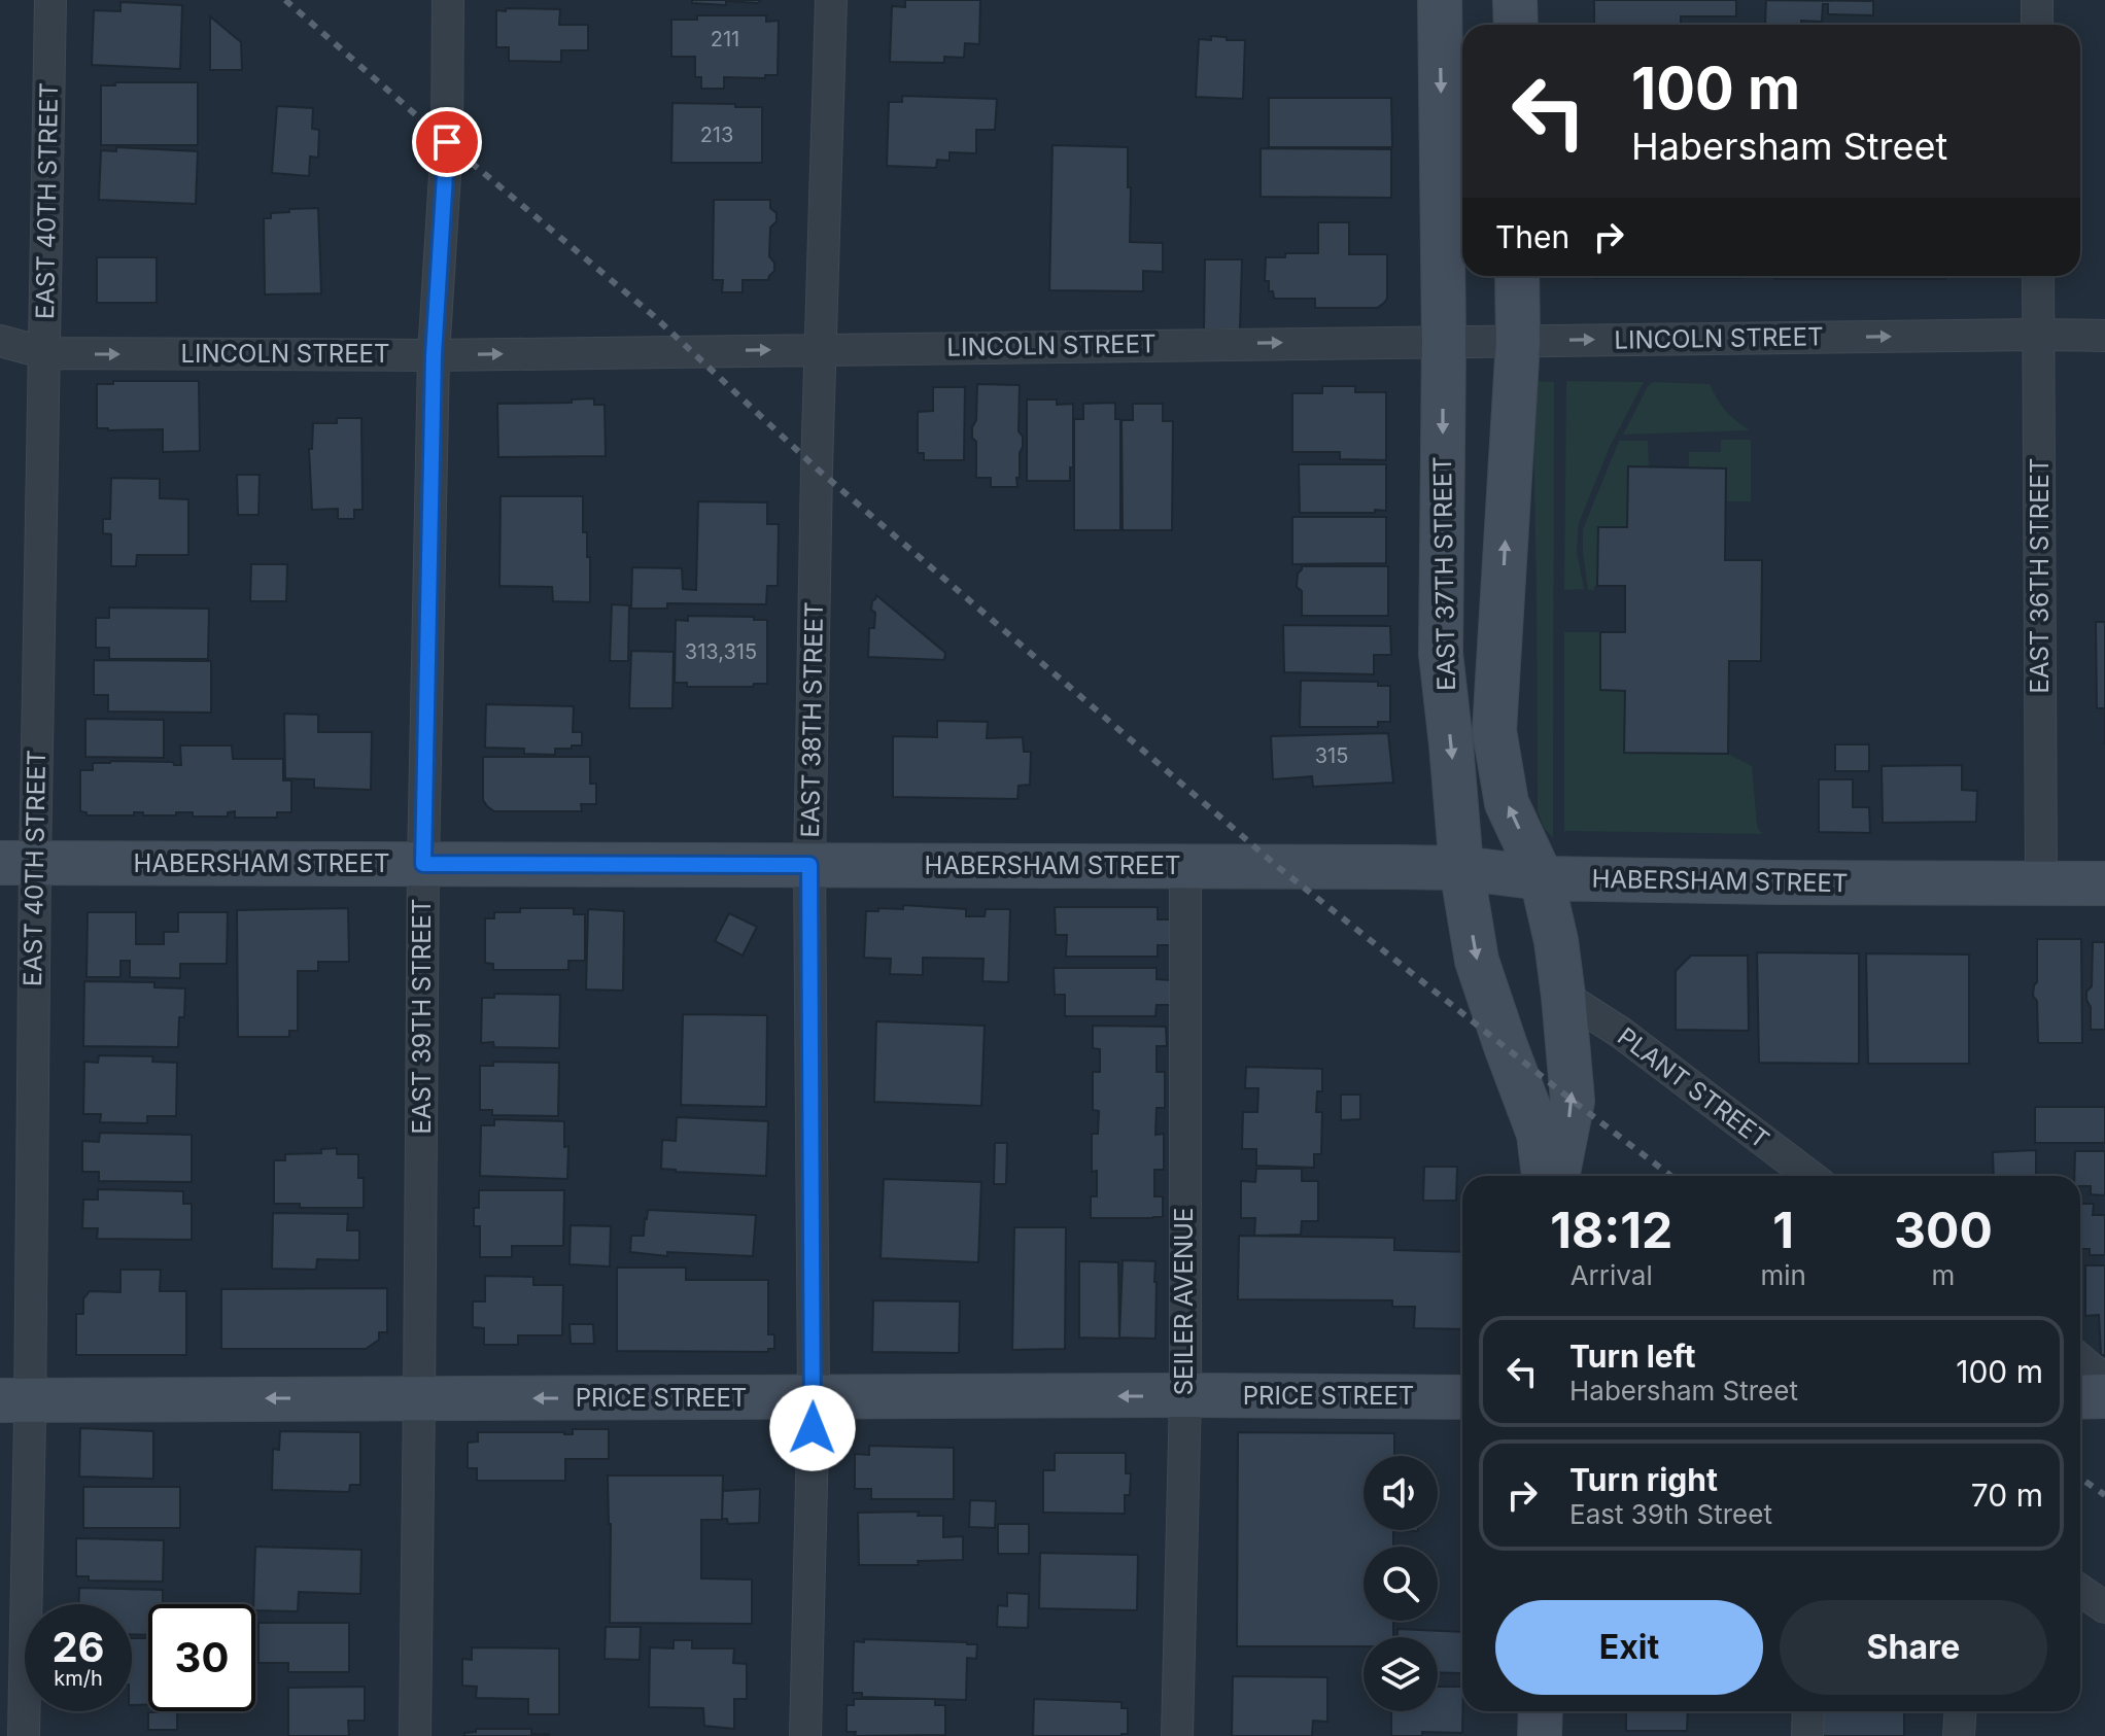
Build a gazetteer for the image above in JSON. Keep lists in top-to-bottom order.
{
  "streets": {
    "main road": ["EAST 37TH STREET", "HABERSHAM STREET", "PRICE STREET"],
    "street": [
      "EAST 40TH STREET",
      "LINCOLN STREET",
      "EAST 36TH STREET",
      "EAST 38TH STREET",
      "EAST 39TH STREET",
      "PLANT STREET",
      "SEILER AVENUE"
    ]
  },
  "crossings": [
    ["EAST 40TH STREET", "LINCOLN STREET"],
    ["EAST 40TH STREET", "HABERSHAM STREET"],
    ["EAST 40TH STREET", "PRICE STREET"],
    ["LINCOLN STREET", "EAST 37TH STREET"],
    ["LINCOLN STREET", "EAST 36TH STREET"],
    ["LINCOLN STREET", "EAST 38TH STREET"],
    ["LINCOLN STREET", "EAST 39TH STREET"],
    ["EAST 37TH STREET", "HABERSHAM STREET"],
    ["EAST 37TH STREET", "PLANT STREET"],
    ["EAST 36TH STREET", "HABERSHAM STREET"],
    ["EAST 38TH STREET", "HABERSHAM STREET"],
    ["EAST 38TH STREET", "PRICE STREET"],
    ["HABERSHAM STREET", "EAST 39TH STREET"],
    ["HABERSHAM STREET", "SEILER AVENUE"],
    ["EAST 39TH STREET", "PRICE STREET"],
    ["SEILER AVENUE", "PRICE STREET"]
  ],
  "one_way": ["LINCOLN STREET", "PRICE STREET"],
  "house_numbers": [
    "211",
    "213",
    "313,315",
    "315"
  ],
  "page": {
    "turn": ["100 m", "Habersham Street"],
    "then": "Then",
    "eta": [
      "18:12",
      "Arrival",
      "1",
      "min",
      "300",
      "m"
    ],
    "list": [
      {
        "name": "Turn left",
        "note": "Habersham Street",
        "value": "100 m"
      },
      {
        "name": "Turn right",
        "note": "East 39th Street",
        "value": "70 m"
      }
    ],
    "buttons": ["Exit", "Share"],
    "speed": "26 km/h",
    "limit": "30"
  }
}
